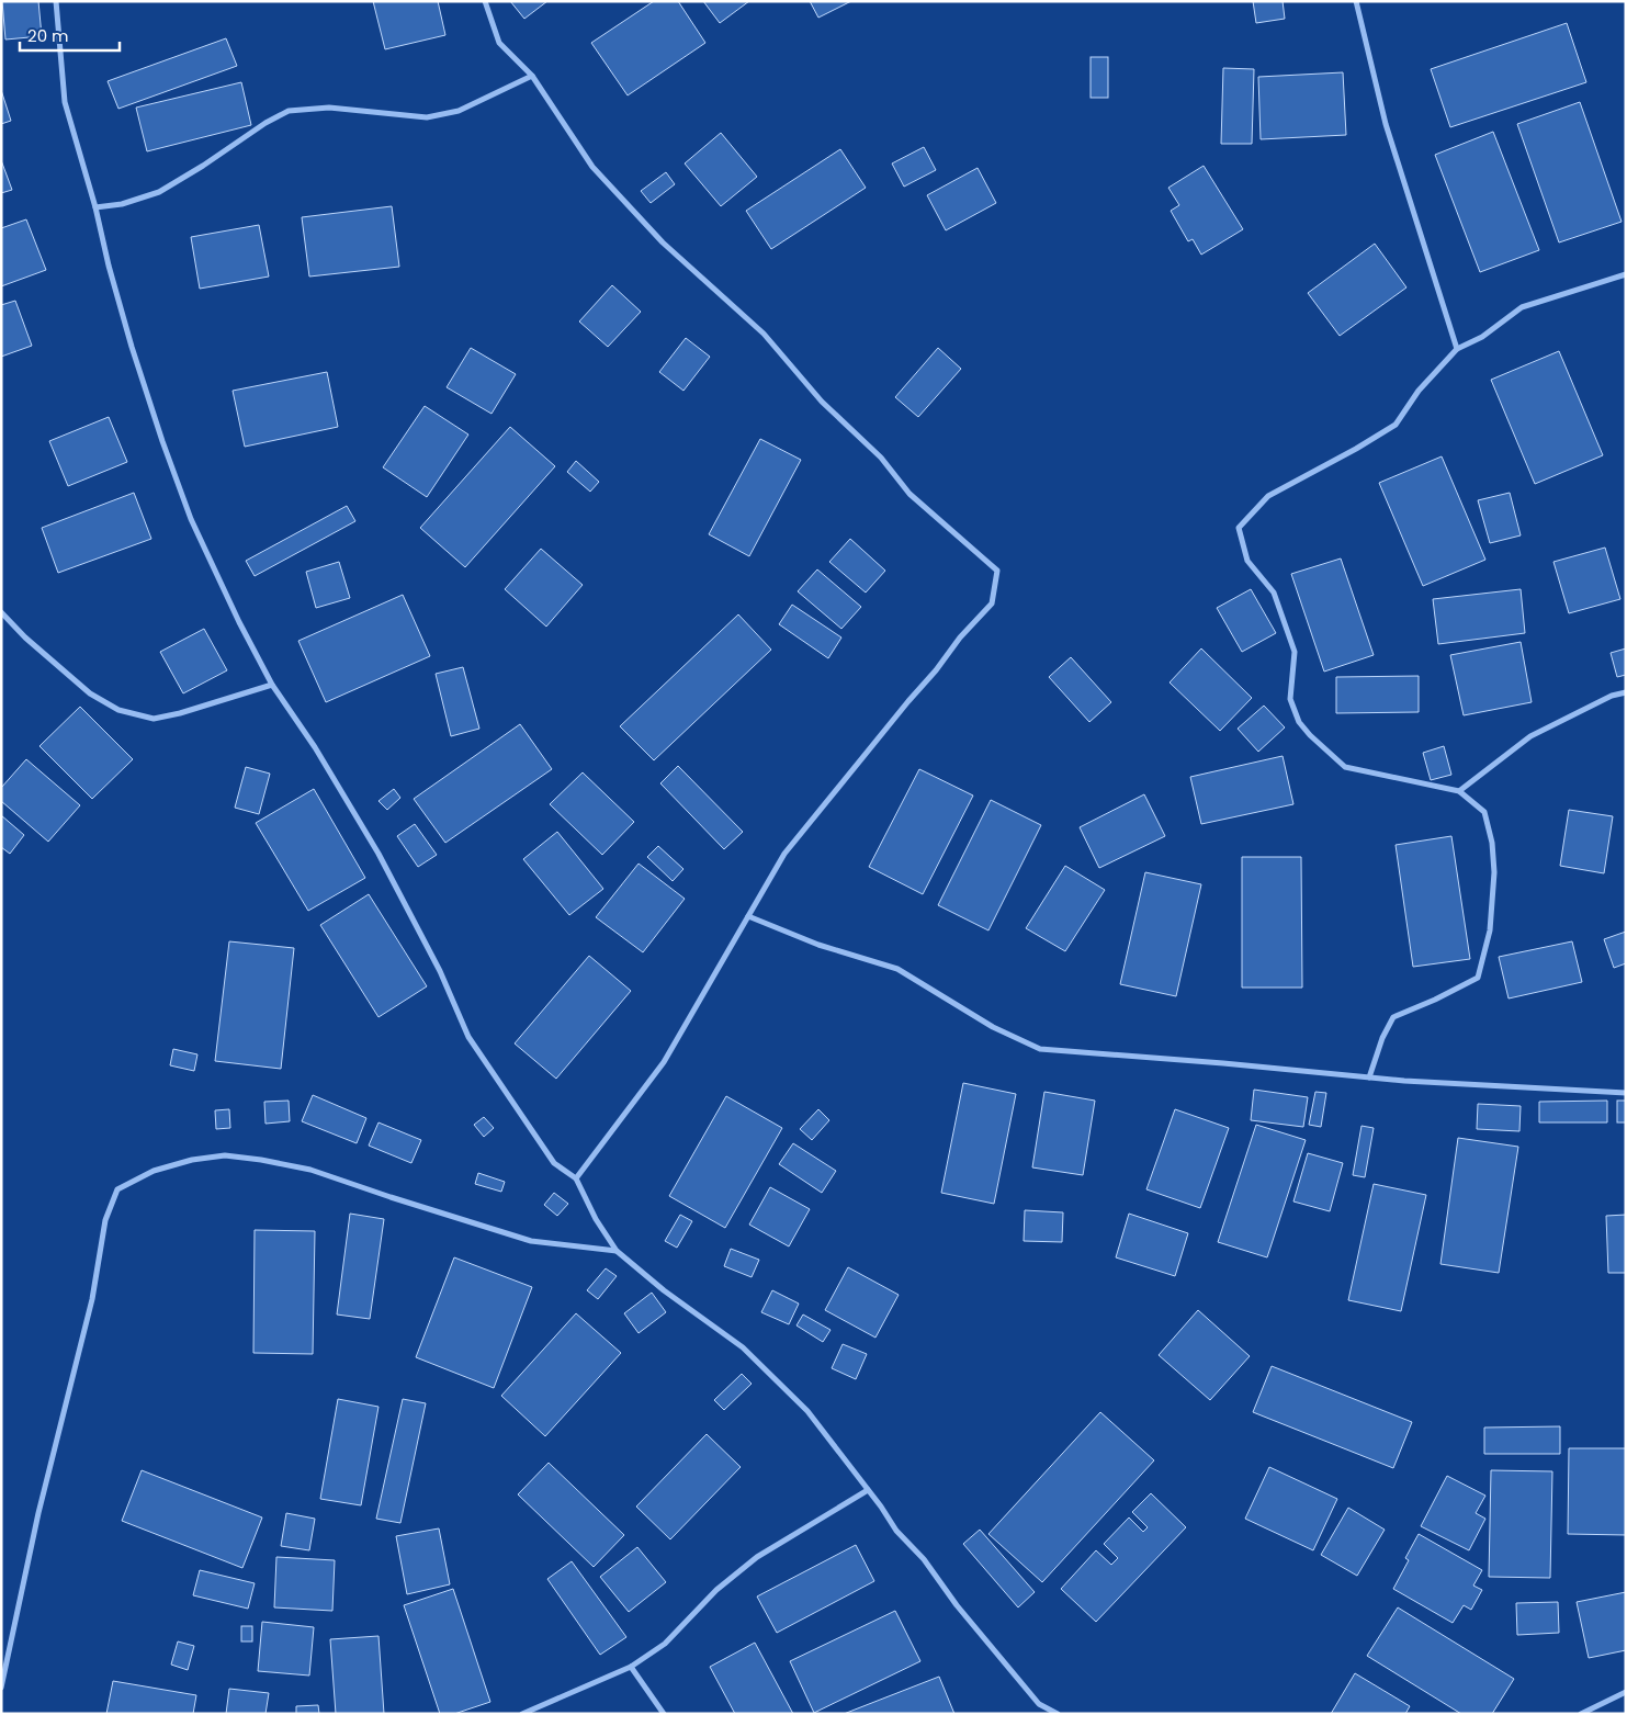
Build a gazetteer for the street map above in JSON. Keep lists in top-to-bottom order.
{
  "scale_bar": "20 m"
}
